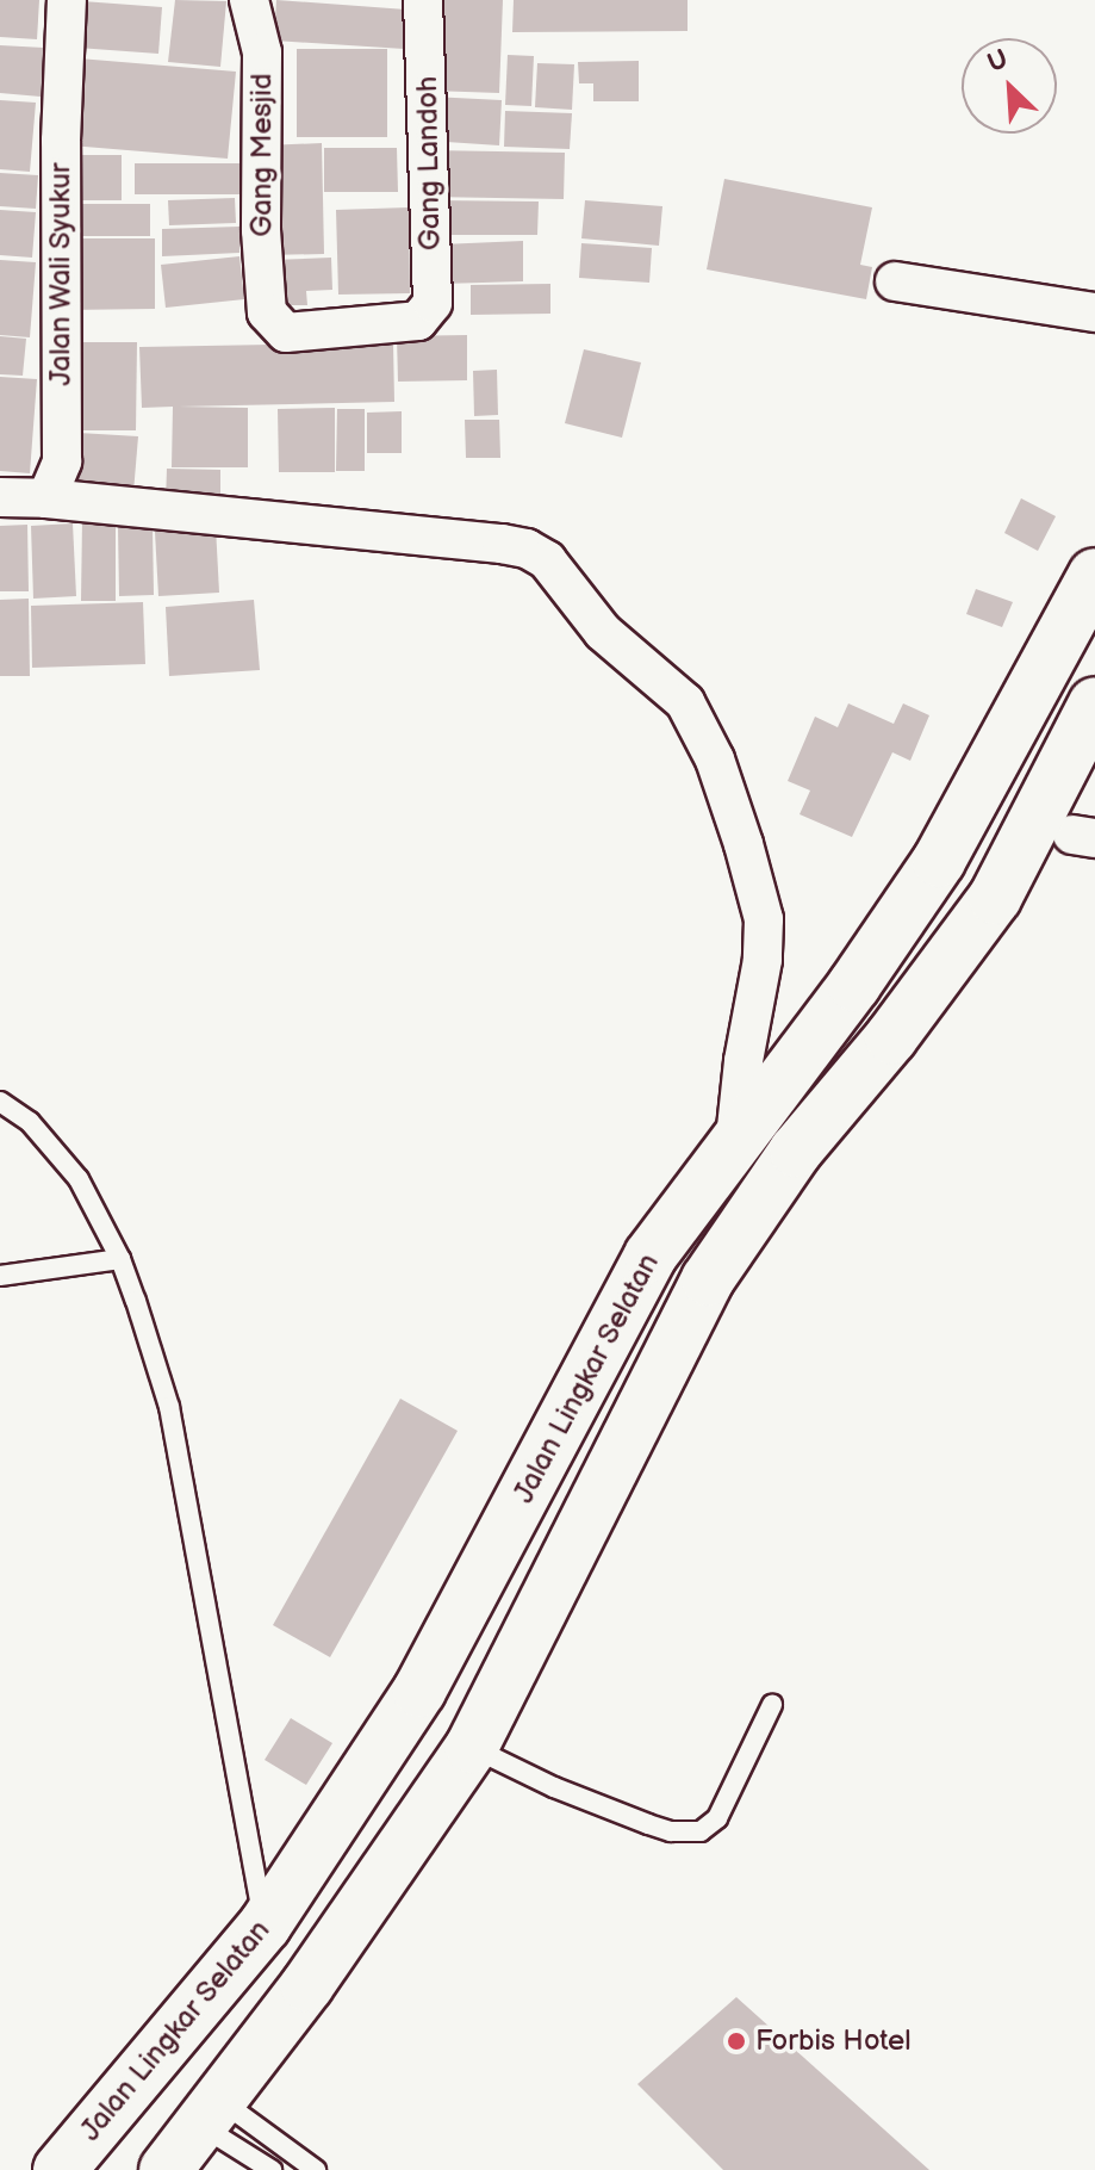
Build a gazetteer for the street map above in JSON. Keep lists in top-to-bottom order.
{
  "streets": {
    "highway": ["Jalan Lingkar Selatan"],
    "street": ["Gang Mesjid", "Gang Landoh", "Jalan Wali Syukur"]
  },
  "crossings": [
    ["Gang Mesjid", "Gang Landoh"]
  ],
  "places": ["Forbis Hotel"],
  "north": "top left"
}
